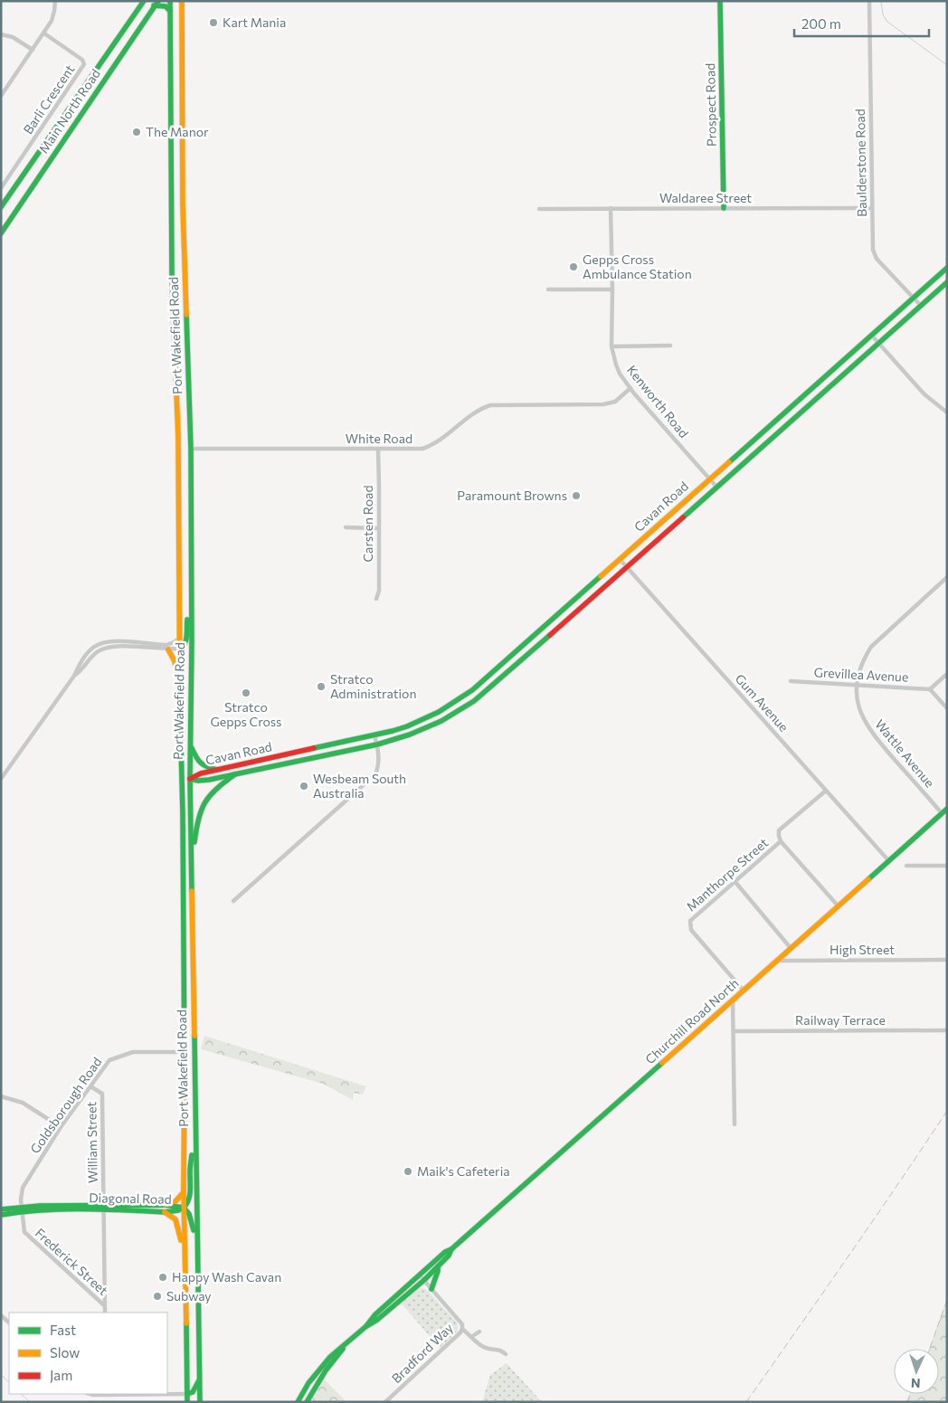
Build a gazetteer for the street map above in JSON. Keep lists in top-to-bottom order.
{
  "streets": {
    "main road": [
      "Prospect Road",
      "Main North Road",
      "Port Wakefield Road",
      "Cavan Road",
      "Churchill Road North",
      "Diagonal Road"
    ],
    "street": [
      "Barli Crescent",
      "Baulderstone Road",
      "Waldaree Street",
      "Kenworth Road",
      "White Road",
      "Carsten Road",
      "Grevillea Avenue",
      "Gum Avenue",
      "Wattle Avenue",
      "Manthorpe Street",
      "High Street",
      "Railway Terrace",
      "Goldsborough Road",
      "William Street",
      "Frederick Street",
      "Bradford Way"
    ]
  },
  "crossings": [
    ["Prospect Road", "Waldaree Street"],
    ["Baulderstone Road", "Waldaree Street"],
    ["Baulderstone Road", "Cavan Road"],
    ["Waldaree Street", "Kenworth Road"],
    ["Port Wakefield Road", "White Road"],
    ["Port Wakefield Road", "Cavan Road"],
    ["Port Wakefield Road", "Goldsborough Road"],
    ["Port Wakefield Road", "Diagonal Road"],
    ["Kenworth Road", "White Road"],
    ["Kenworth Road", "Cavan Road"],
    ["White Road", "Carsten Road"],
    ["Cavan Road", "Gum Avenue"],
    ["Grevillea Avenue", "Wattle Avenue"],
    ["Gum Avenue", "Churchill Road North"],
    ["Wattle Avenue", "Churchill Road North"],
    ["Manthorpe Street", "Churchill Road North"],
    ["High Street", "Churchill Road North"],
    ["Churchill Road North", "Bradford Way"],
    ["Goldsborough Road", "William Street"],
    ["Goldsborough Road", "Diagonal Road"],
    ["Goldsborough Road", "Frederick Street"],
    ["William Street", "Diagonal Road"],
    ["William Street", "Frederick Street"],
    ["Diagonal Road", "Frederick Street"]
  ],
  "places": [
    "Kart Mania",
    "The Manor",
    "Gepps Cross Ambulance Station",
    "Paramount Browns",
    "Stratco Administration",
    "Stratco Gepps Cross",
    "Wesbeam South Australia",
    "Maik's Cafeteria",
    "Happy Wash Cavan",
    "Subway"
  ],
  "legend": ["Fast", "Slow", "Jam"],
  "scale_bar": "200 m",
  "north": "bottom"
}
